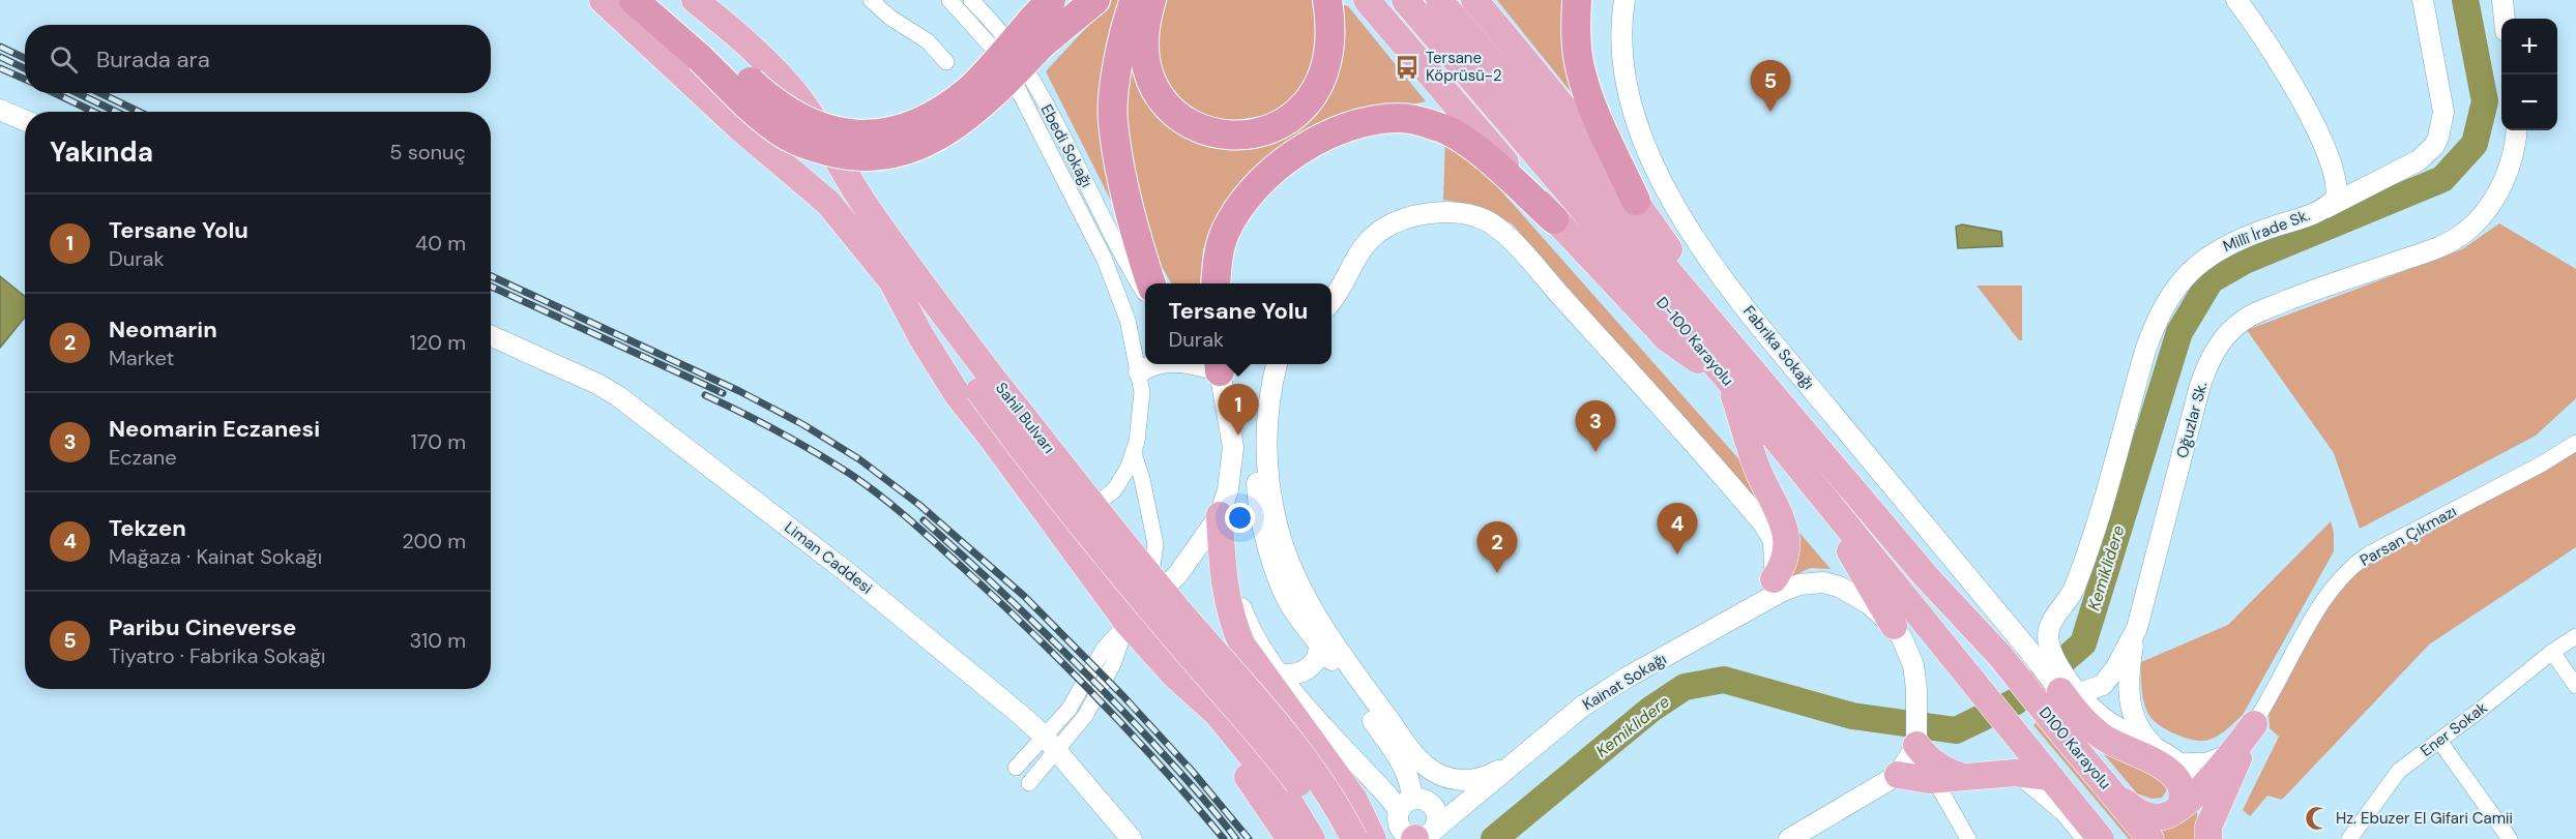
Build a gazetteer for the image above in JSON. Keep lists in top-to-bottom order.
{
  "streets": {
    "highway": ["D-100 Karayolu", "Sahil Bulvarı", "D100 Karayolu"],
    "street": [
      "Ebedi Sokağı",
      "Millî İrade Sk.",
      "Fabrika Sokağı",
      "Oğuzlar Sk.",
      "Parsan Çıkmazı",
      "Liman Caddesi",
      "Kainat Sokağı",
      "Ener Sokak"
    ]
  },
  "crossings": [
    ["D-100 Karayolu", "Fabrika Sokağı"],
    ["D-100 Karayolu", "D100 Karayolu"],
    ["Fabrika Sokağı", "Oğuzlar Sk."],
    ["Fabrika Sokağı", "D100 Karayolu"]
  ],
  "water": ["Kemiklidere"],
  "places": {
    "bus stop": ["Tersane Köprüsü-2"],
    "mosque": ["Hz. Ebuzer El Gifari Camii"]
  },
  "page": {
    "map_buttons": ["+", "−"],
    "search": "Burada ara",
    "pins": [
      "5",
      "1",
      "3",
      "4",
      "2"
    ],
    "heading": ["Yakında", "5 sonuç"],
    "list": [
      {
        "mark": "1",
        "name": "Tersane Yolu",
        "note": "Durak",
        "value": "40 m"
      },
      {
        "mark": "2",
        "name": "Neomarin",
        "note": "Market",
        "value": "120 m"
      },
      {
        "mark": "3",
        "name": "Neomarin Eczanesi",
        "note": "Eczane",
        "value": "170 m"
      },
      {
        "mark": "4",
        "name": "Tekzen",
        "note": "Mağaza · Kainat Sokağı",
        "value": "200 m"
      },
      {
        "mark": "5",
        "name": "Paribu Cineverse",
        "note": "Tiyatro · Fabrika Sokağı",
        "value": "310 m"
      }
    ],
    "popup": ["Tersane Yolu", "Durak"]
  }
}
